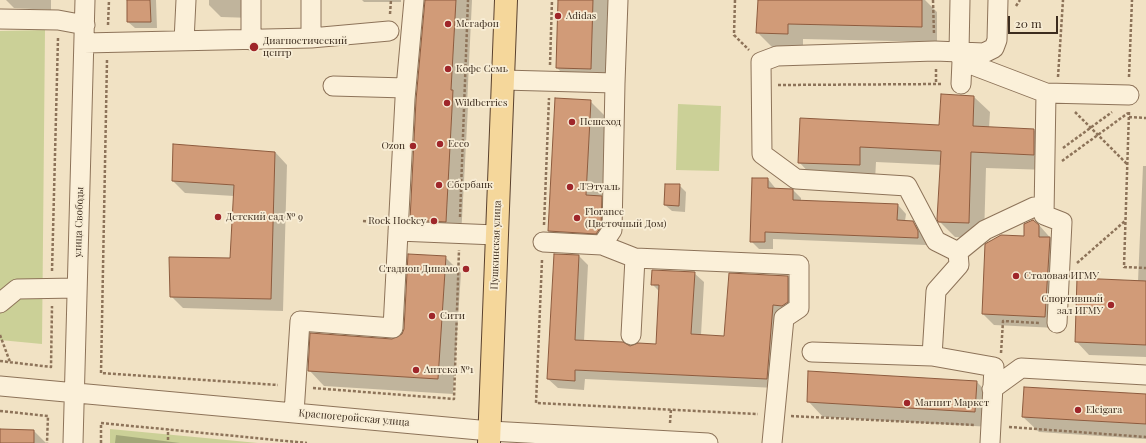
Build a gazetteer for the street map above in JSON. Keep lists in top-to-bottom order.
{
  "streets": {
    "main road": ["Пушкинская улица"],
    "street": ["улица Свободы", "Красногеройская улица"]
  },
  "crossings": [
    ["улица Свободы", "Красногеройская улица"],
    ["Пушкинская улица", "Красногеройская улица"]
  ],
  "places": [
    "Adidas",
    "Мегафон",
    "Диагностический центр",
    "Кофе Семь",
    "Wildberries",
    "Пешеход",
    "Ecco",
    "Ozon",
    "Сбербанк",
    "Л'Этуаль",
    "Детский сад № 9",
    "Florance (Цветочный Дом)",
    "Rock Hockey",
    "Стадион Динамо",
    "Столовая ИГМУ",
    "Спортивный зал ИГМУ",
    "Сити",
    "Аптека №1",
    "Магнит Маркет",
    "Elcigara"
  ],
  "scale_bar": "20 m"
}
